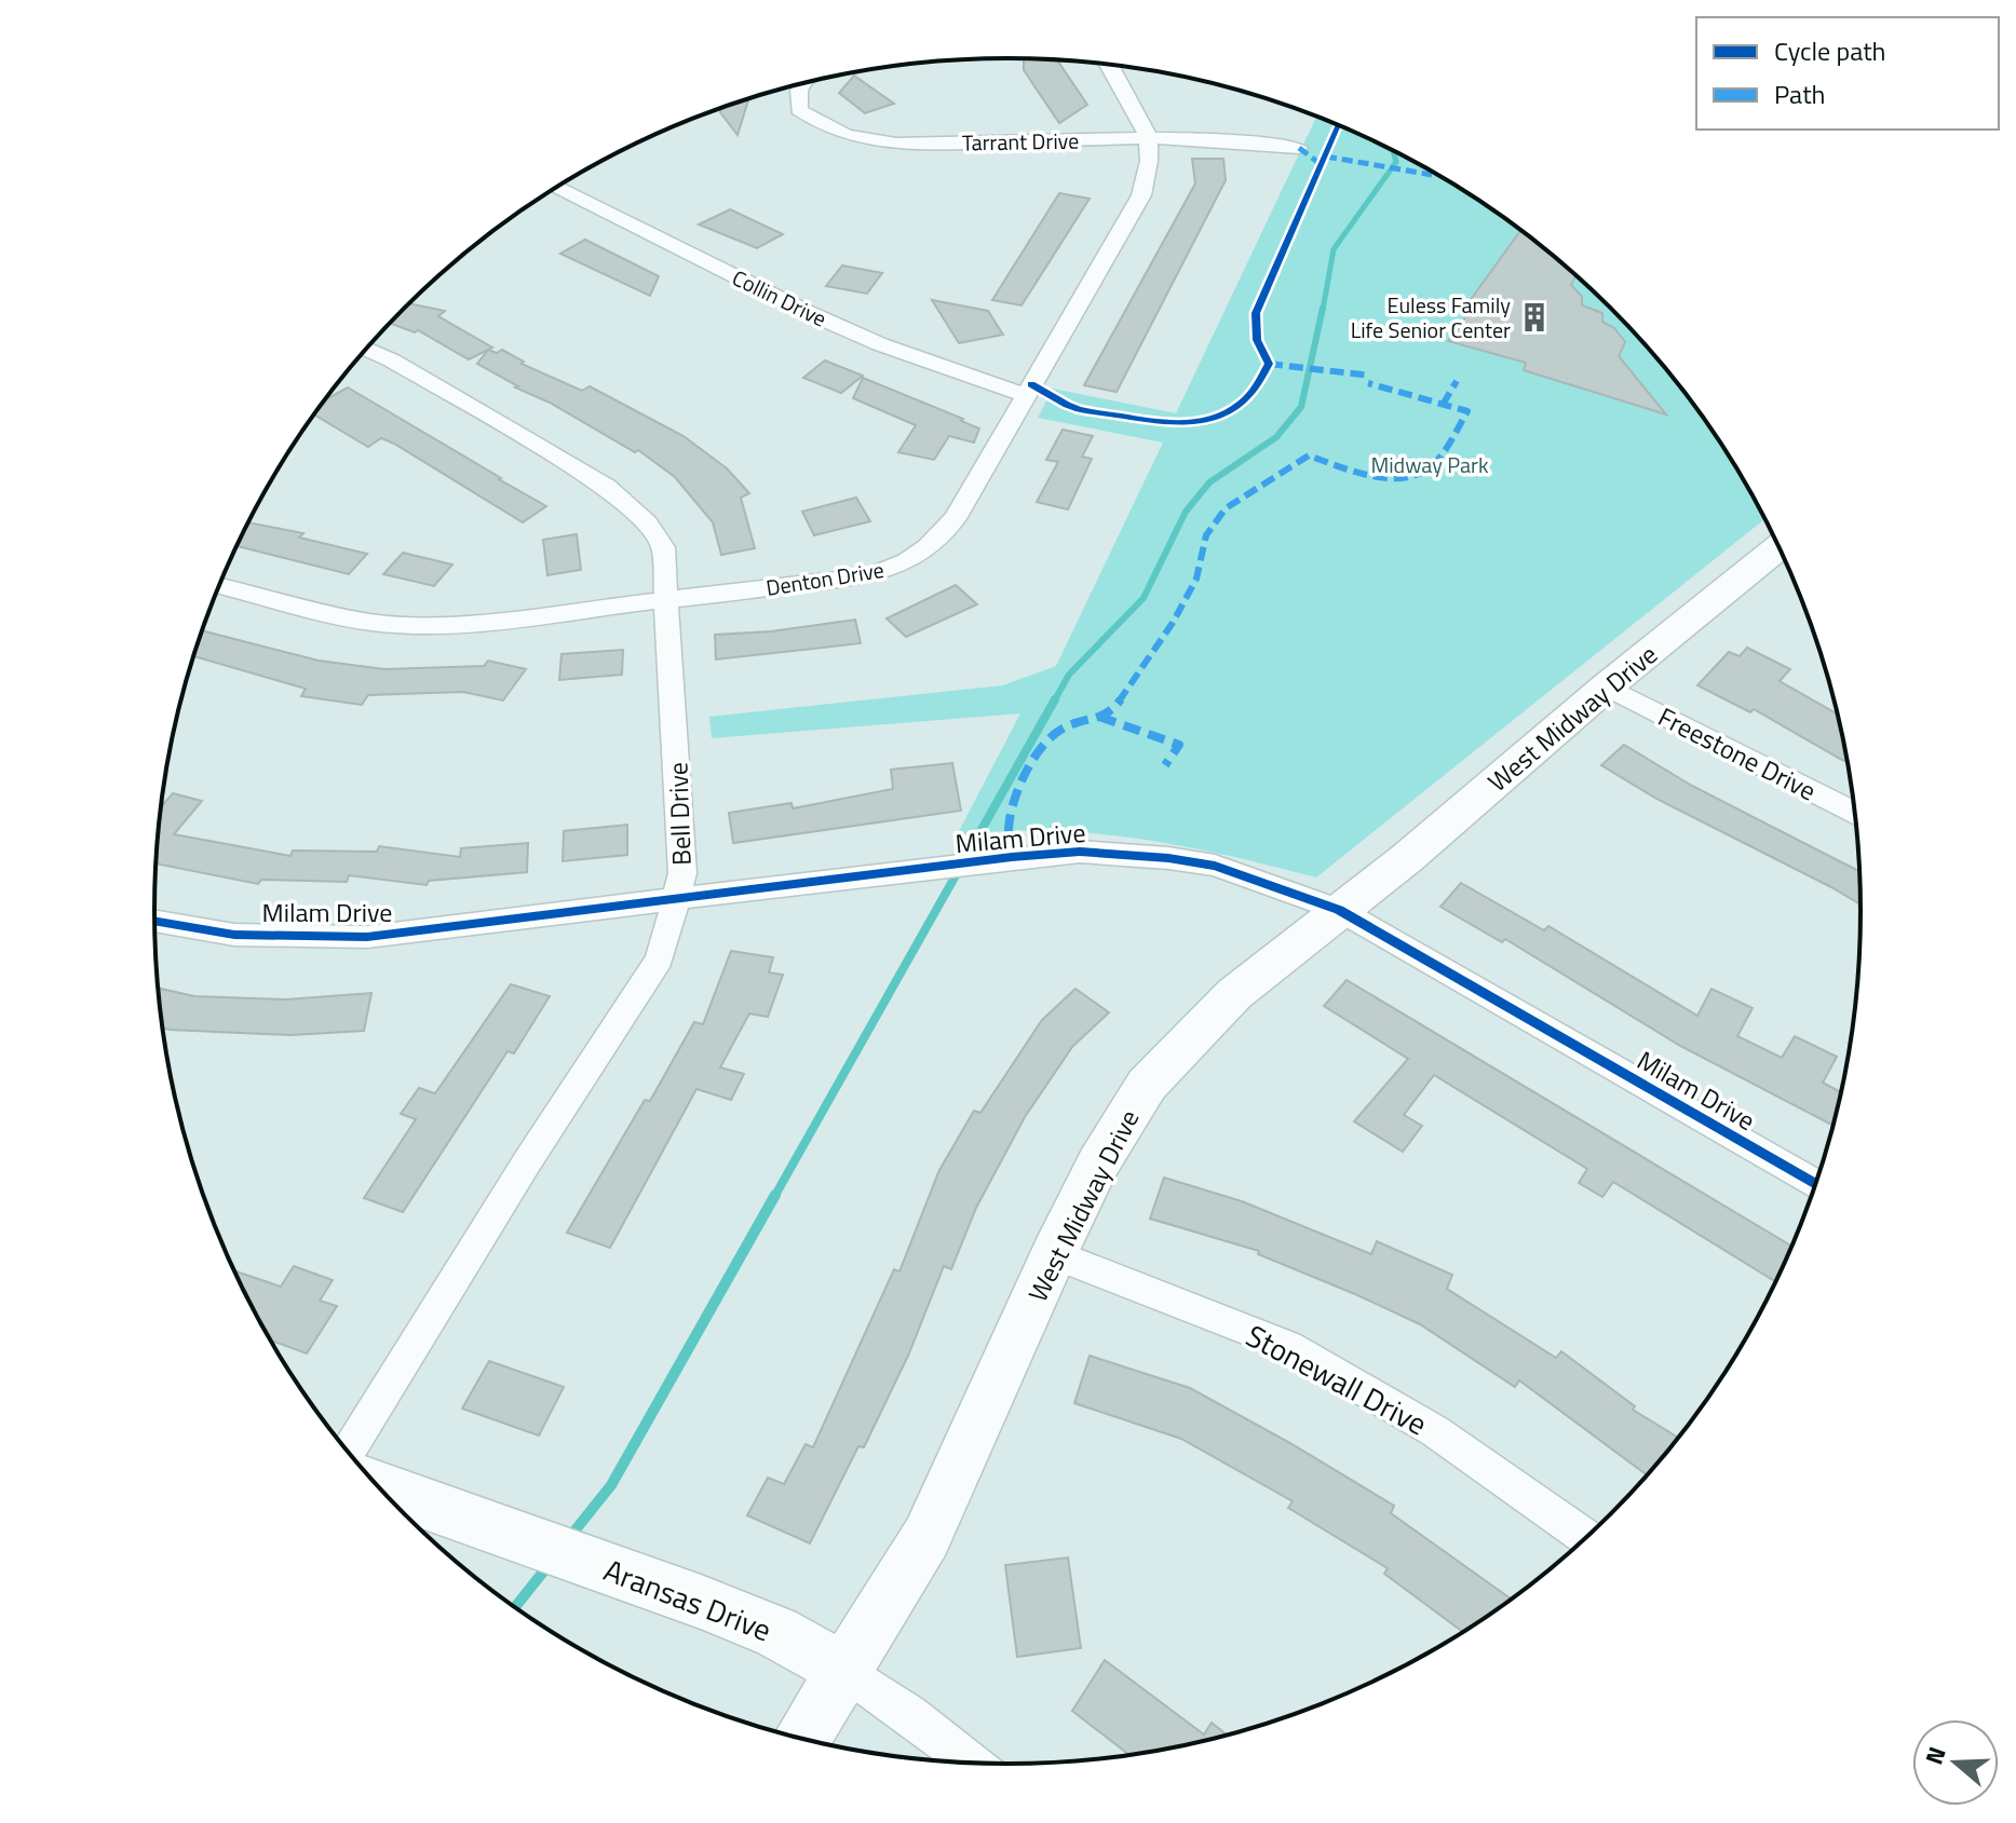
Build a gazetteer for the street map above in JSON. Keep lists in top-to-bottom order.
{
  "streets": {
    "street": [
      "Tarrant Drive",
      "Collin Drive",
      "Denton Drive",
      "West Midway Drive",
      "Freestone Drive",
      "Bell Drive",
      "Milam Drive",
      "Stonewall Drive",
      "Aransas Drive"
    ]
  },
  "crossings": [
    ["Tarrant Drive", "Denton Drive"],
    ["Collin Drive", "Denton Drive"],
    ["Denton Drive", "Bell Drive"],
    ["West Midway Drive", "Freestone Drive"],
    ["West Midway Drive", "Milam Drive"],
    ["West Midway Drive", "Stonewall Drive"],
    ["West Midway Drive", "Aransas Drive"],
    ["Bell Drive", "Milam Drive"]
  ],
  "parks": ["Midway Park"],
  "places": {
    "building": ["Euless Family Life Senior Center"]
  },
  "legend": ["Cycle path", "Path"],
  "north": "left"
}
